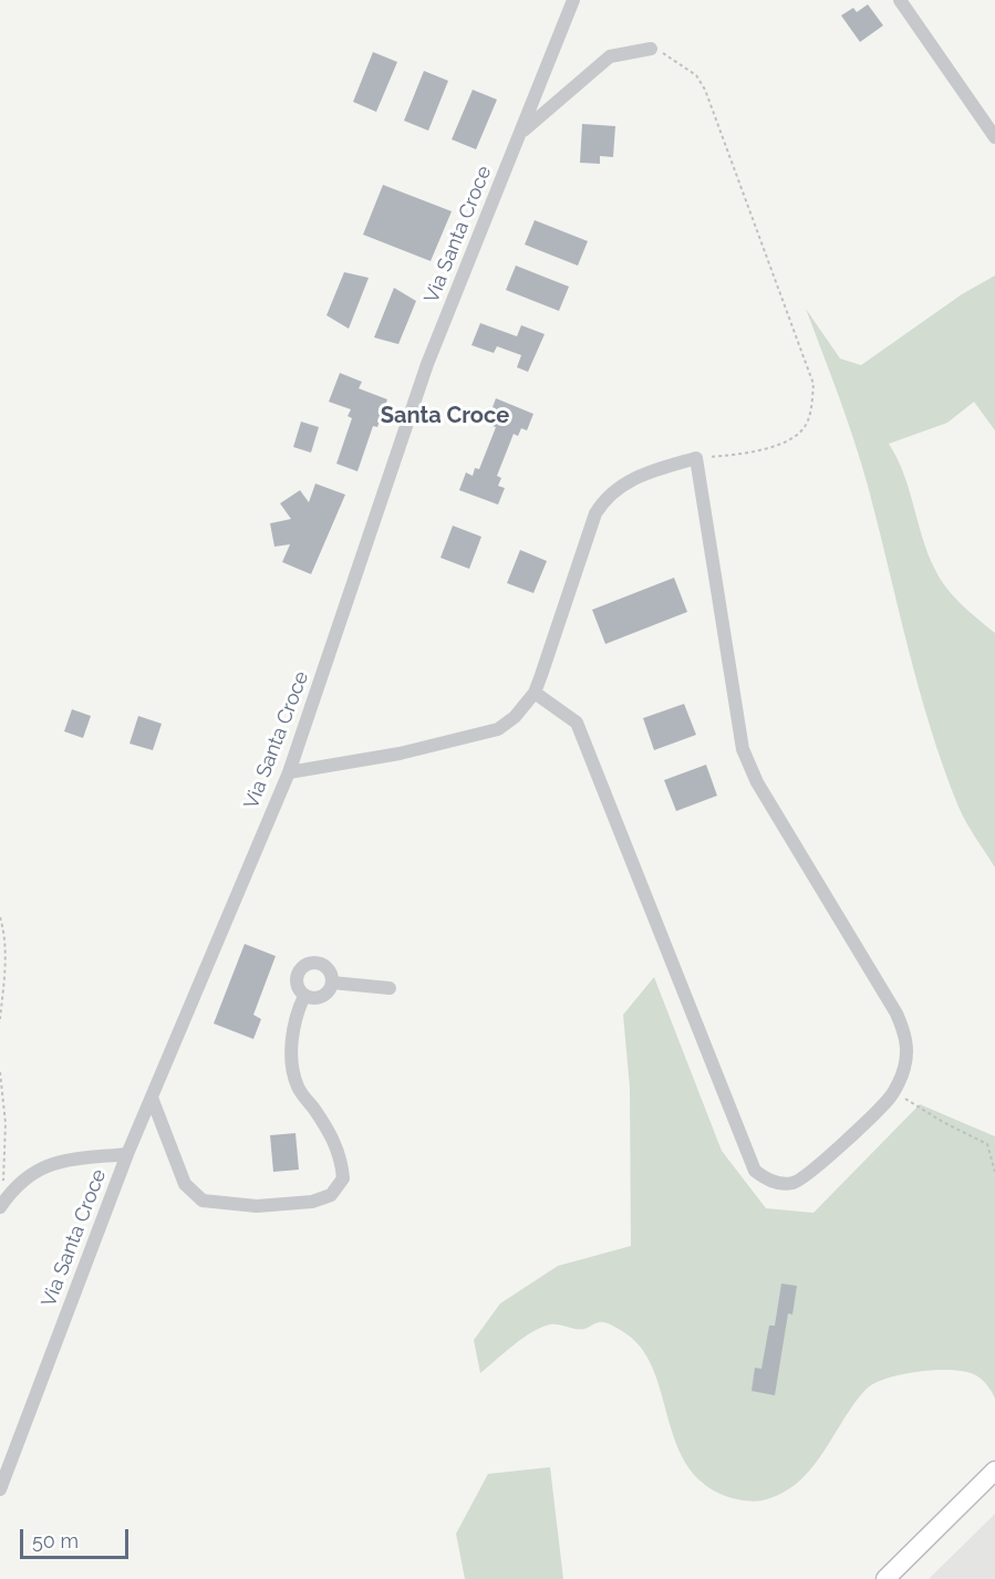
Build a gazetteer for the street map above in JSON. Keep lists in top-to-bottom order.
{
  "streets": {
    "street": ["Via Santa Croce"]
  },
  "districts": ["Santa Croce"],
  "scale_bar": "50 m"
}
